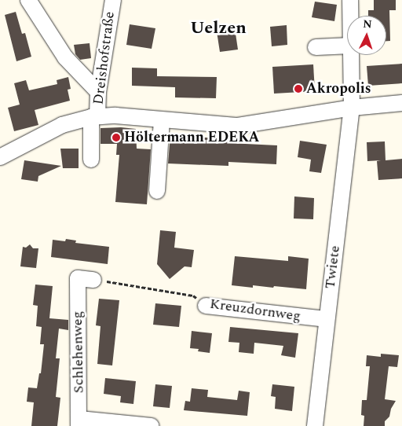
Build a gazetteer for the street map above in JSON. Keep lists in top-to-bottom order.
{
  "streets": {
    "street": [
      "Dreishofstraße",
      "Twiete",
      "Kreuzdornweg",
      "Schlehenweg"
    ]
  },
  "crossings": [
    ["Twiete", "Kreuzdornweg"],
    ["Kreuzdornweg", "Schlehenweg"]
  ],
  "districts": ["Uelzen"],
  "places": ["Akropolis", "Höltermann EDEKA"],
  "north": "top"
}
